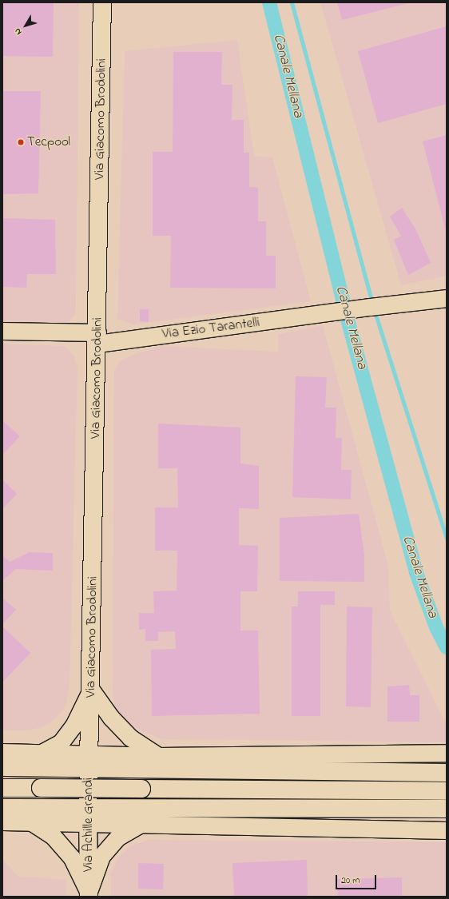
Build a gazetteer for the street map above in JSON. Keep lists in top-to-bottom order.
{
  "streets": {
    "main road": ["Via Giacomo Brodolini", "Via Achille Grandi"],
    "street": ["Via Ezio Tarantelli"]
  },
  "crossings": [
    ["Via Giacomo Brodolini", "Via Ezio Tarantelli"],
    ["Via Giacomo Brodolini", "Via Achille Grandi"]
  ],
  "water": ["Canale Mellana"],
  "places": ["Tecpool"],
  "scale_bar": "20 m",
  "north": "bottom left"
}
